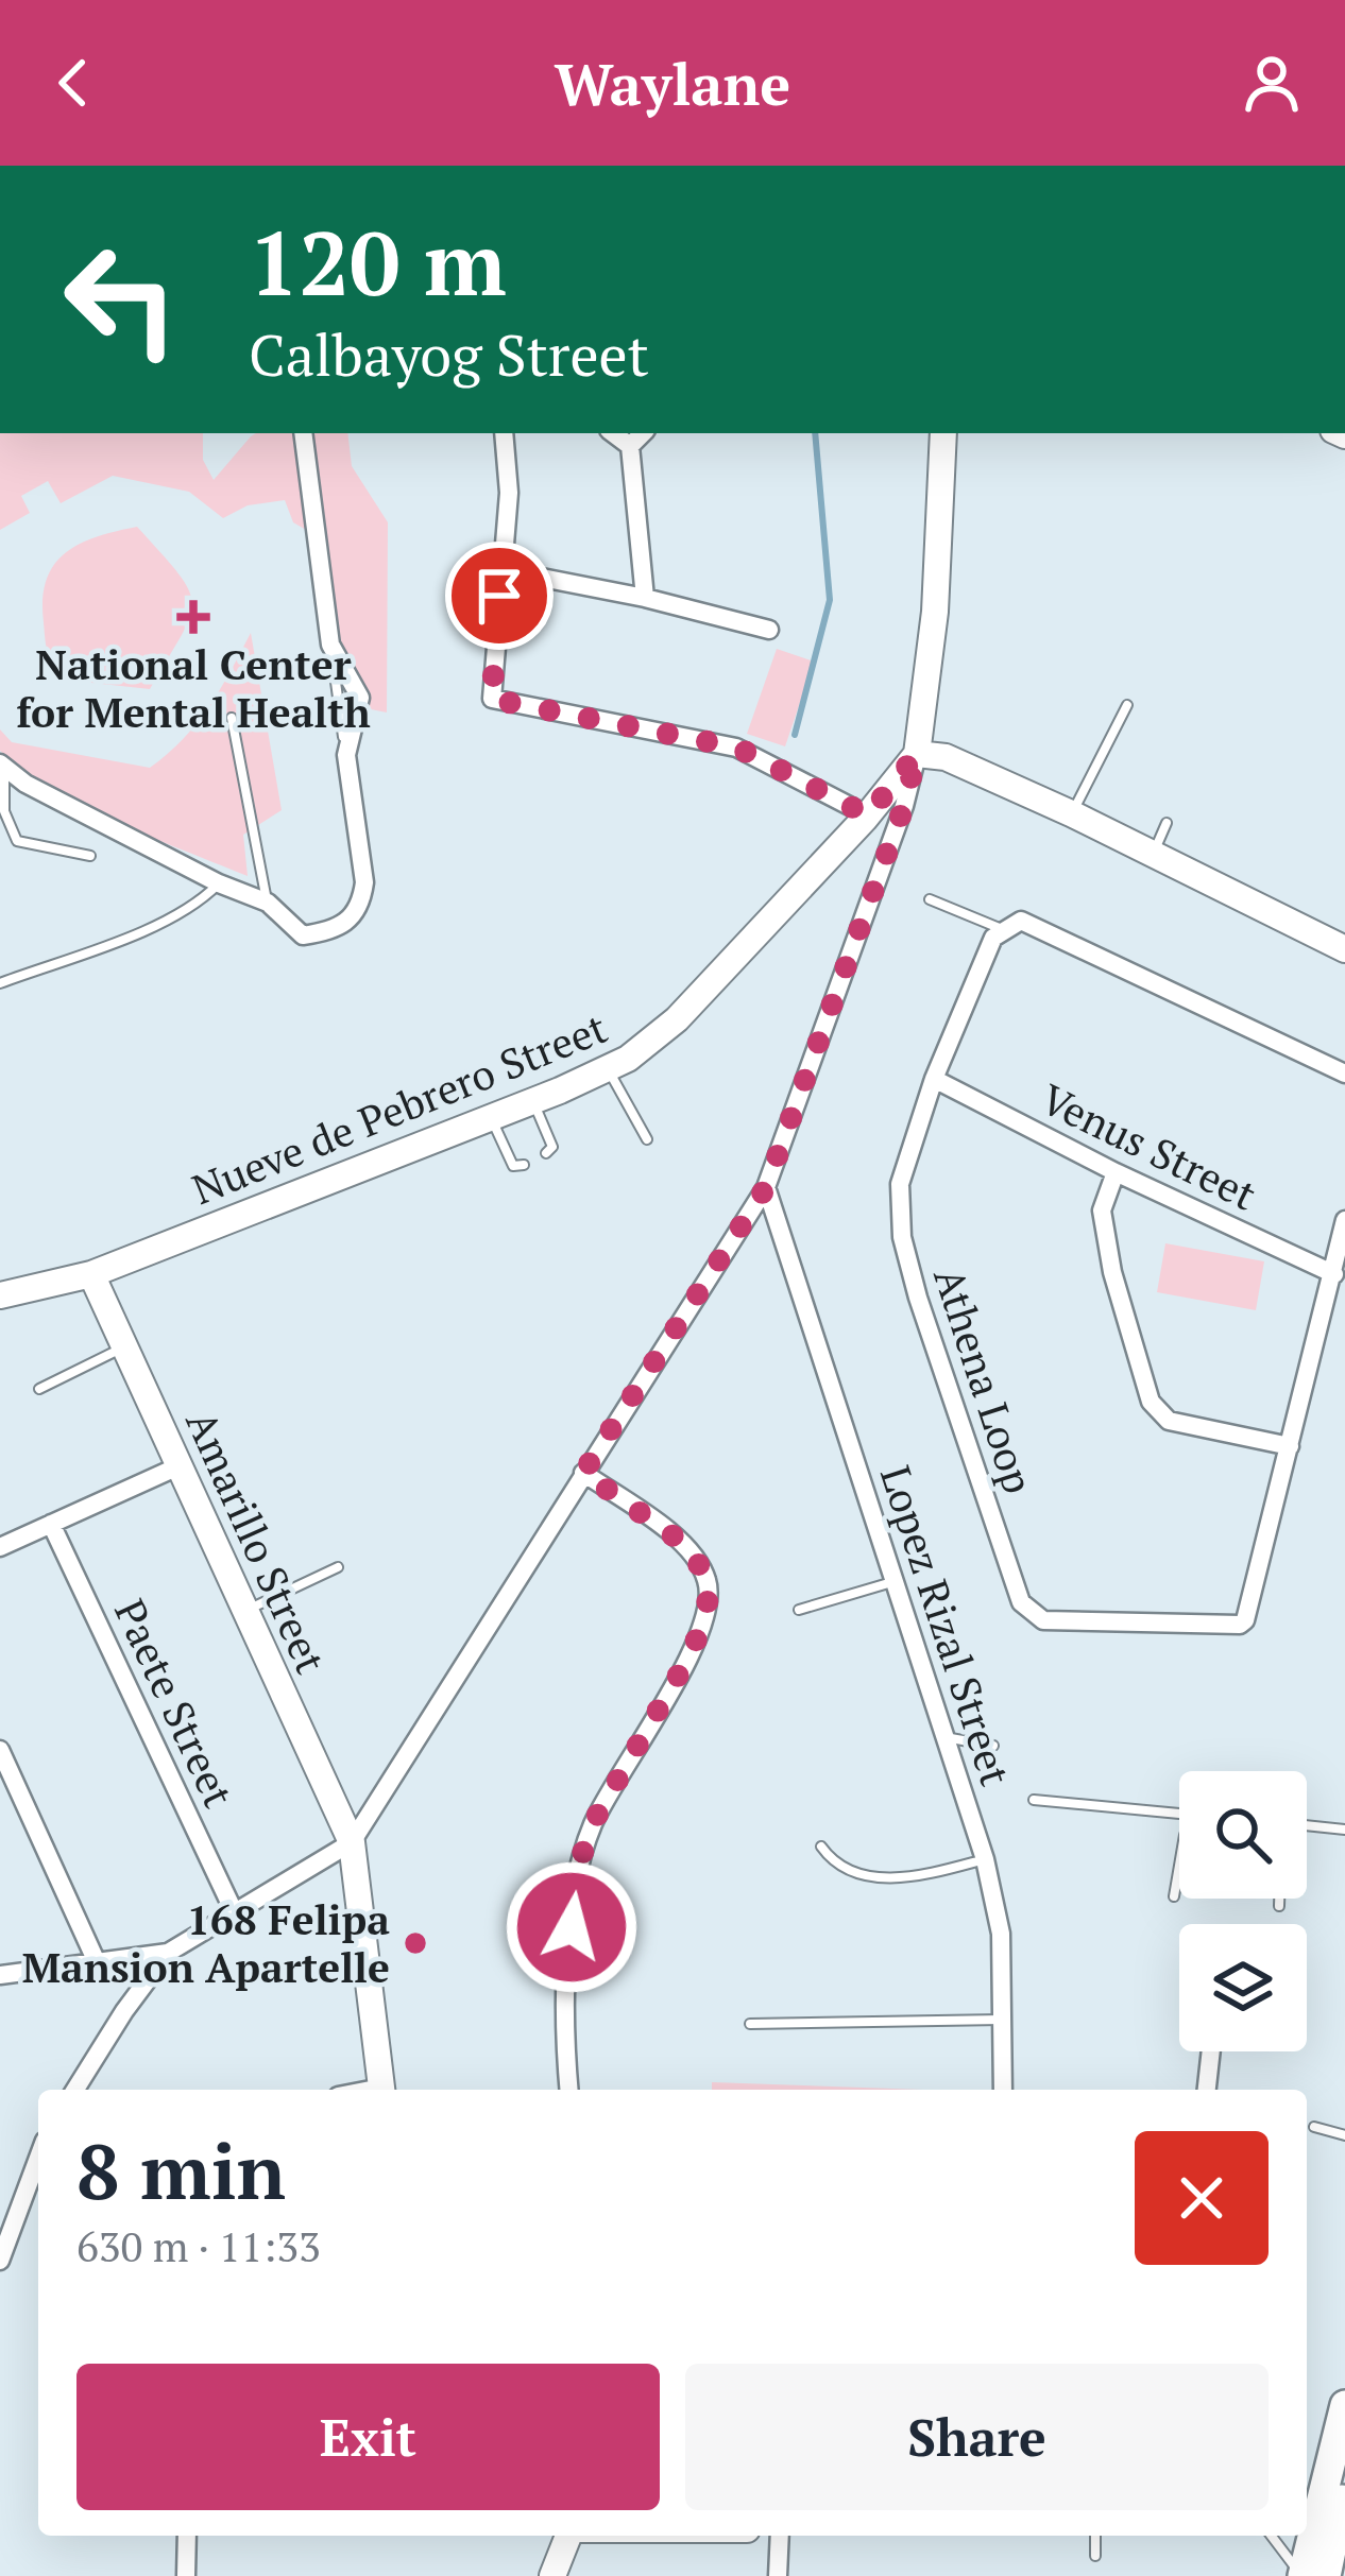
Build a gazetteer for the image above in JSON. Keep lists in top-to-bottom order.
{
  "streets": {
    "street": [
      "Nueve de Pebrero Street",
      "Venus Street",
      "Athena Loop",
      "Amarillo Street",
      "Lopez Rizal Street",
      "Paete Street"
    ]
  },
  "crossings": [
    ["Nueve de Pebrero Street", "Amarillo Street"],
    ["Venus Street", "Athena Loop"]
  ],
  "places": {
    "health": ["National Center for Mental Health"],
    "other": ["168 Felipa Mansion Apartelle"]
  },
  "page": {
    "header": "Waylane",
    "turn": ["120 m", "Calbayog Street"],
    "heading": ["8 min", "630 m · 11:33"],
    "buttons": ["Exit", "Share"]
  }
}
